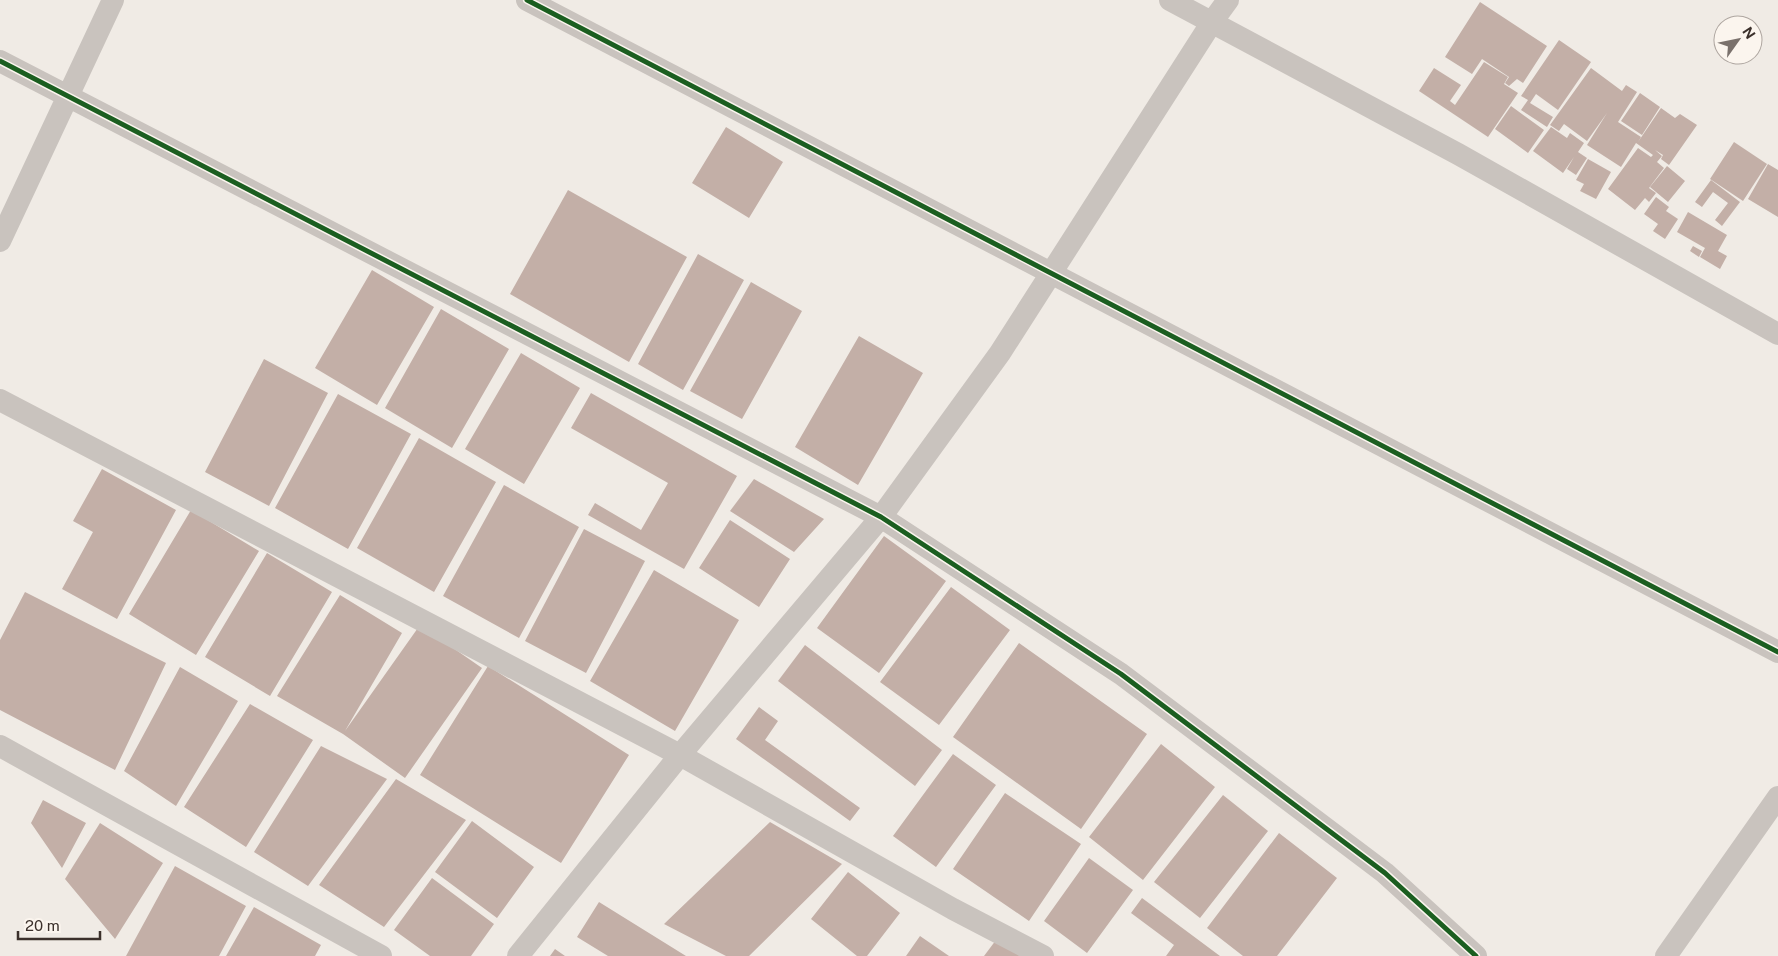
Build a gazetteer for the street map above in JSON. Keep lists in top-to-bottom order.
{
  "scale_bar": "20 m",
  "north": "top right"
}
